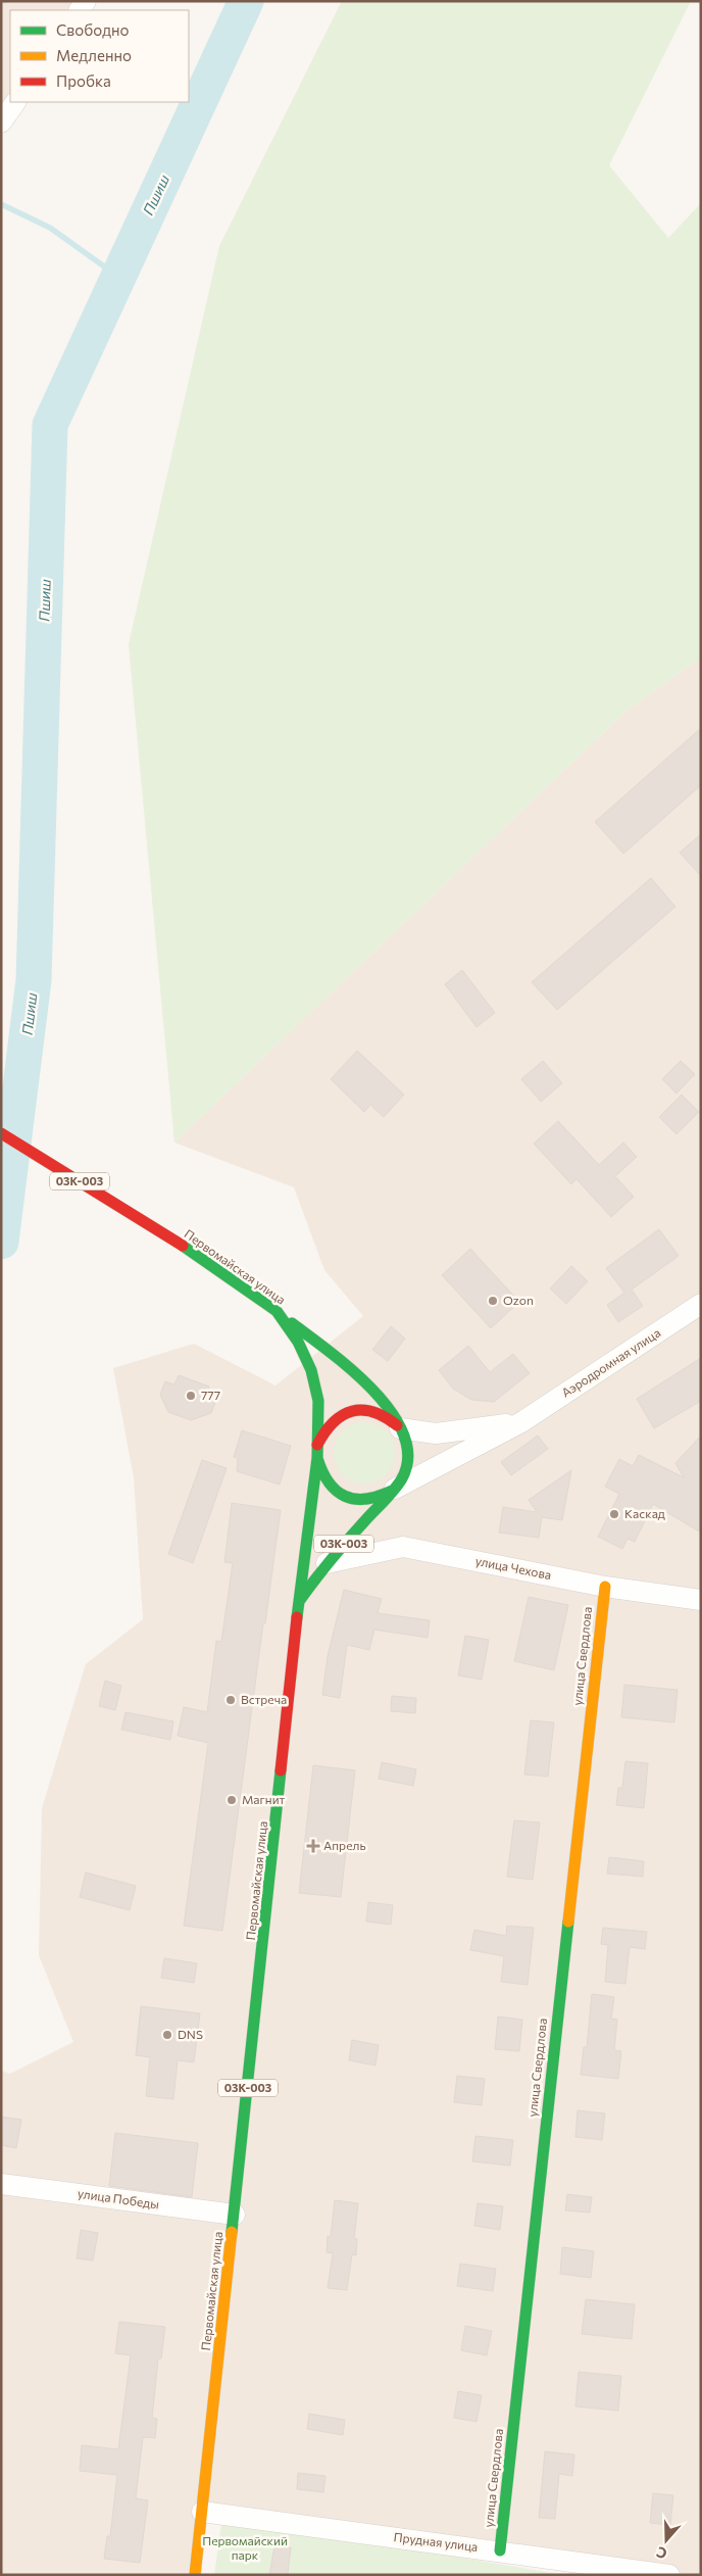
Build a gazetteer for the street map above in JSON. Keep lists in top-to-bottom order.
{
  "streets": {
    "main road": ["03К-003", "Первомайская улица", "улица Свердлова"],
    "street": [
      "Аэродромная улица",
      "улица Чехова",
      "улица Победы",
      "Прудная улица"
    ]
  },
  "crossings": [
    ["03К-003", "Первомайская улица"],
    ["03К-003", "Аэродромная улица"],
    ["03К-003", "улица Чехова"],
    ["Первомайская улица", "Аэродромная улица"],
    ["Первомайская улица", "улица Победы"],
    ["Первомайская улица", "Прудная улица"],
    ["улица Чехова", "улица Свердлова"],
    ["улица Свердлова", "Прудная улица"]
  ],
  "water": ["Пшиш"],
  "parks": ["Первомайский парк"],
  "places": {
    "other": [
      "Ozon",
      "777",
      "Каскад",
      "Встреча",
      "Магнит",
      "DNS"
    ],
    "health": ["Апрель"]
  },
  "legend": ["Свободно", "Медленно", "Пробка"],
  "north": "bottom"
}
